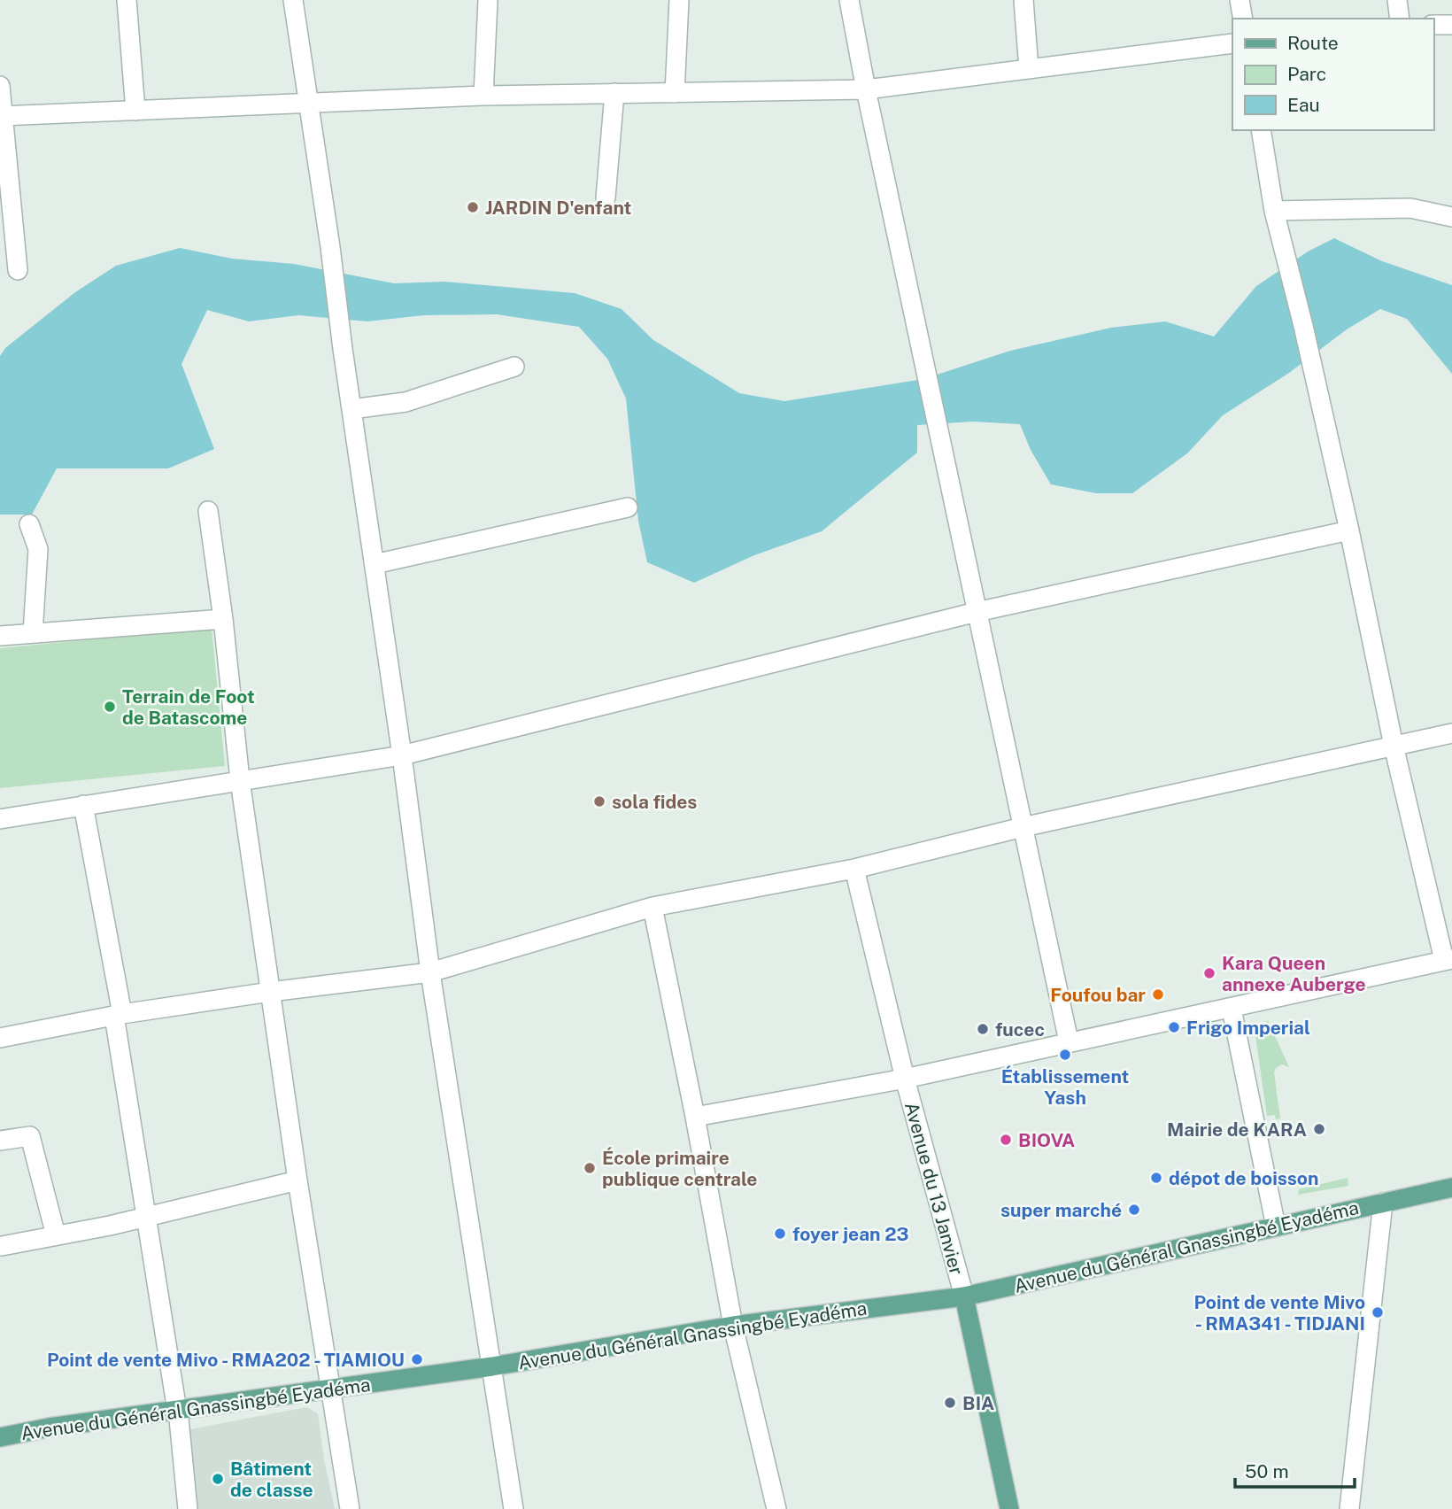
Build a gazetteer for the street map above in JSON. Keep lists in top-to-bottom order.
{
  "streets": {
    "main road": ["Avenue du 13 Janvier", "Avenue du Général Gnassingbé Eyadéma"]
  },
  "crossings": [
    ["Avenue du 13 Janvier", "Avenue du Général Gnassingbé Eyadéma"]
  ],
  "places": [
    "JARDIN D'enfant",
    "Terrain de Foot de Batascome",
    "sola fides",
    "Kara Queen annexe Auberge",
    "Foufou bar",
    "Frigo Imperial",
    "fucec",
    "Établissement Yash",
    "Mairie de KARA",
    "BIOVA",
    "École primaire publique centrale",
    "dépot de boisson",
    "super marché",
    "foyer jean 23",
    "Point de vente Mivo - RMA341 - TIDJANI",
    "Point de vente Mivo - RMA202 - TIAMIOU",
    "BIA",
    "Bâtiment de classe"
  ],
  "legend": ["Route", "Parc", "Eau"],
  "scale_bar": "50 m"
}
